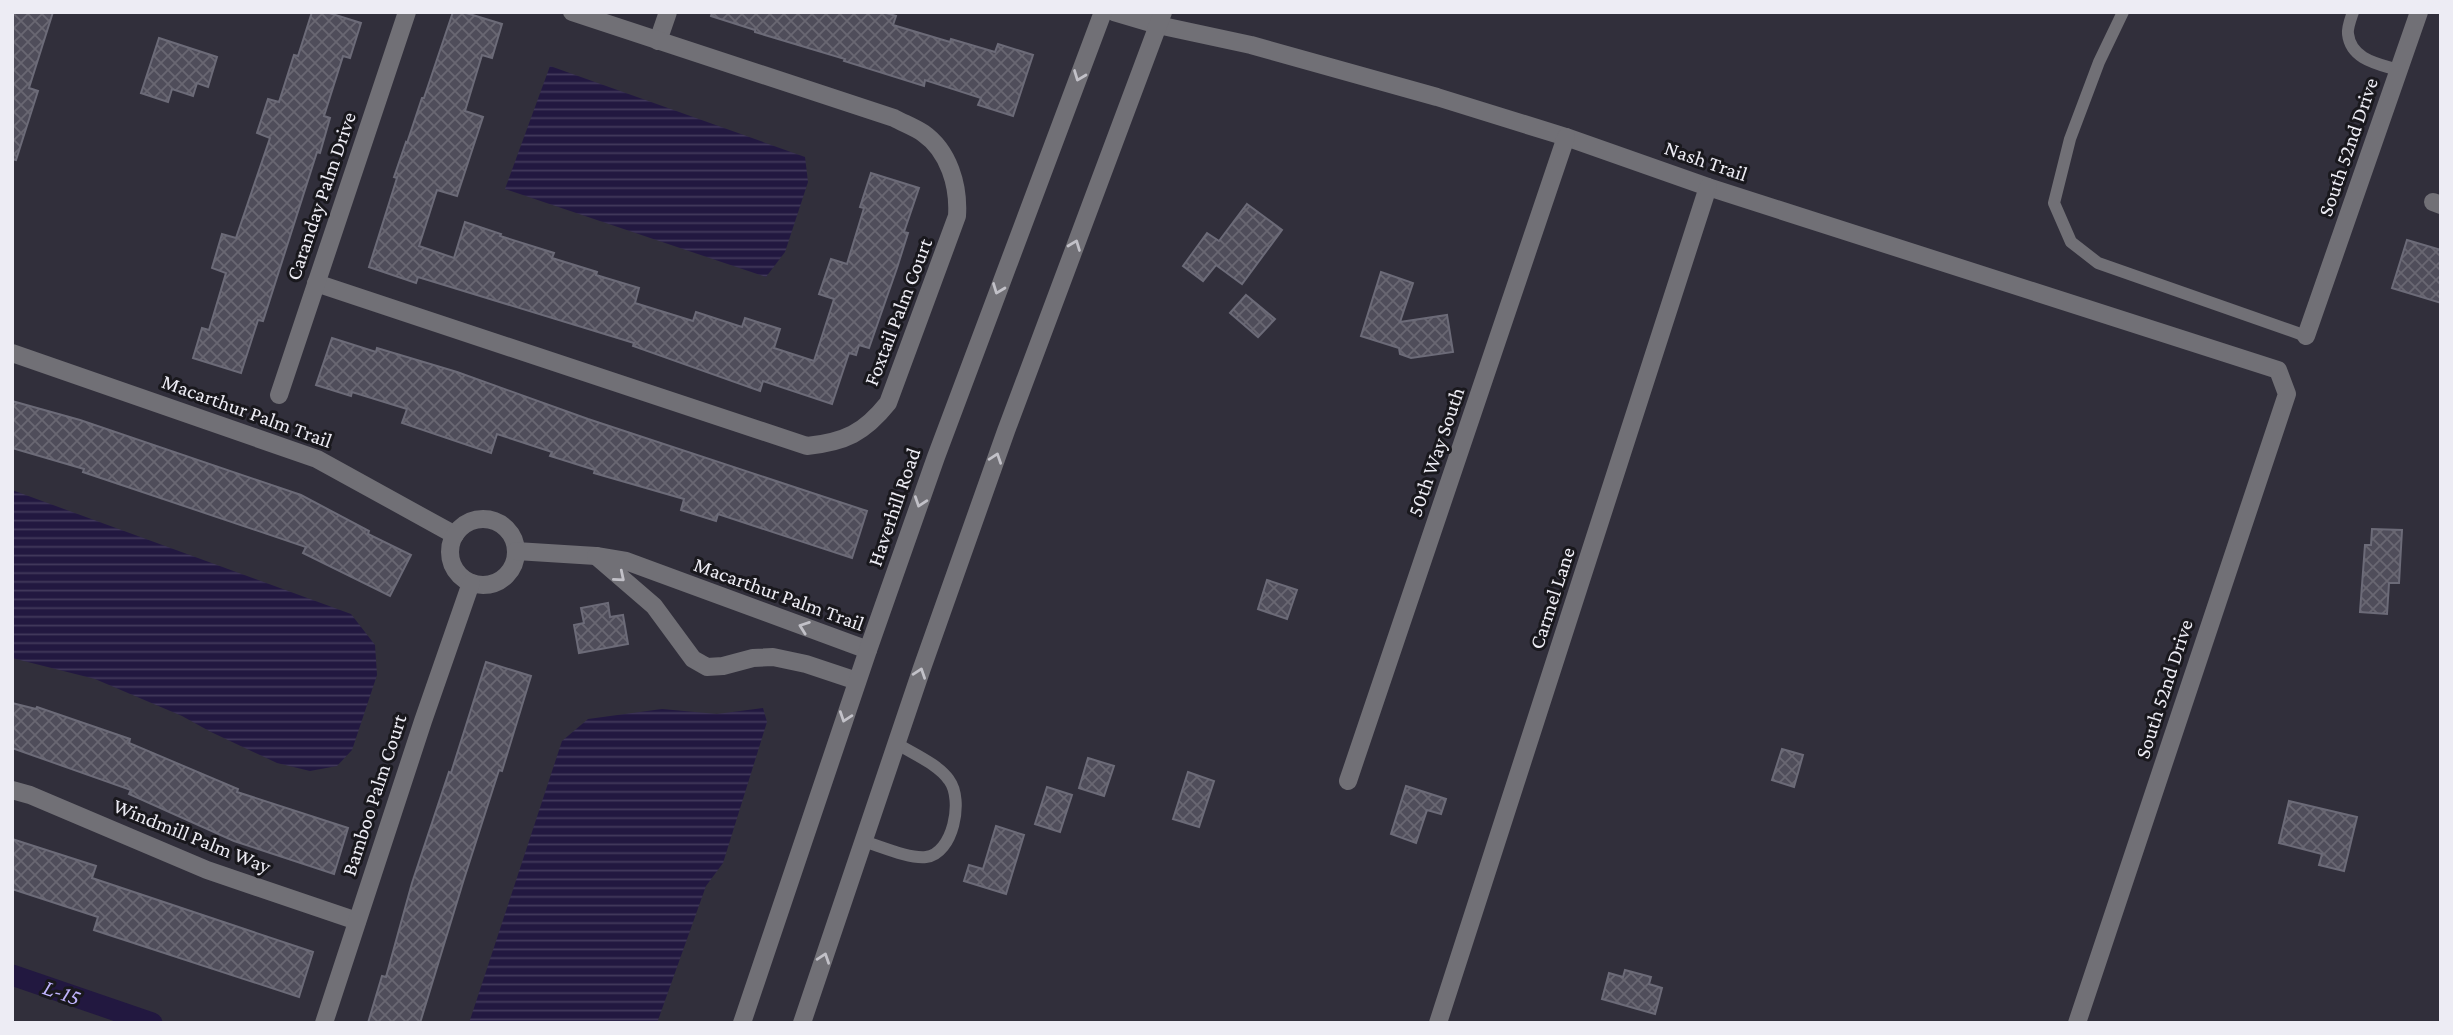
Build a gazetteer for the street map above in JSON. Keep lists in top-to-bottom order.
{
  "streets": {
    "street": [
      "South 52nd Drive",
      "Nash Trail",
      "Caranday Palm Drive",
      "Foxtail Palm Court",
      "Macarthur Palm Trail",
      "50th Way South",
      "Haverhill Road",
      "Carmel Lane",
      "Bamboo Palm Court",
      "Windmill Palm Way"
    ]
  },
  "crossings": [
    ["South 52nd Drive", "Nash Trail"],
    ["Nash Trail", "50th Way South"],
    ["Nash Trail", "Carmel Lane"],
    ["Caranday Palm Drive", "Foxtail Palm Court"],
    ["Macarthur Palm Trail", "Haverhill Road"],
    ["Macarthur Palm Trail", "Bamboo Palm Court"],
    ["Bamboo Palm Court", "Windmill Palm Way"]
  ],
  "water": ["L-15"]
}
